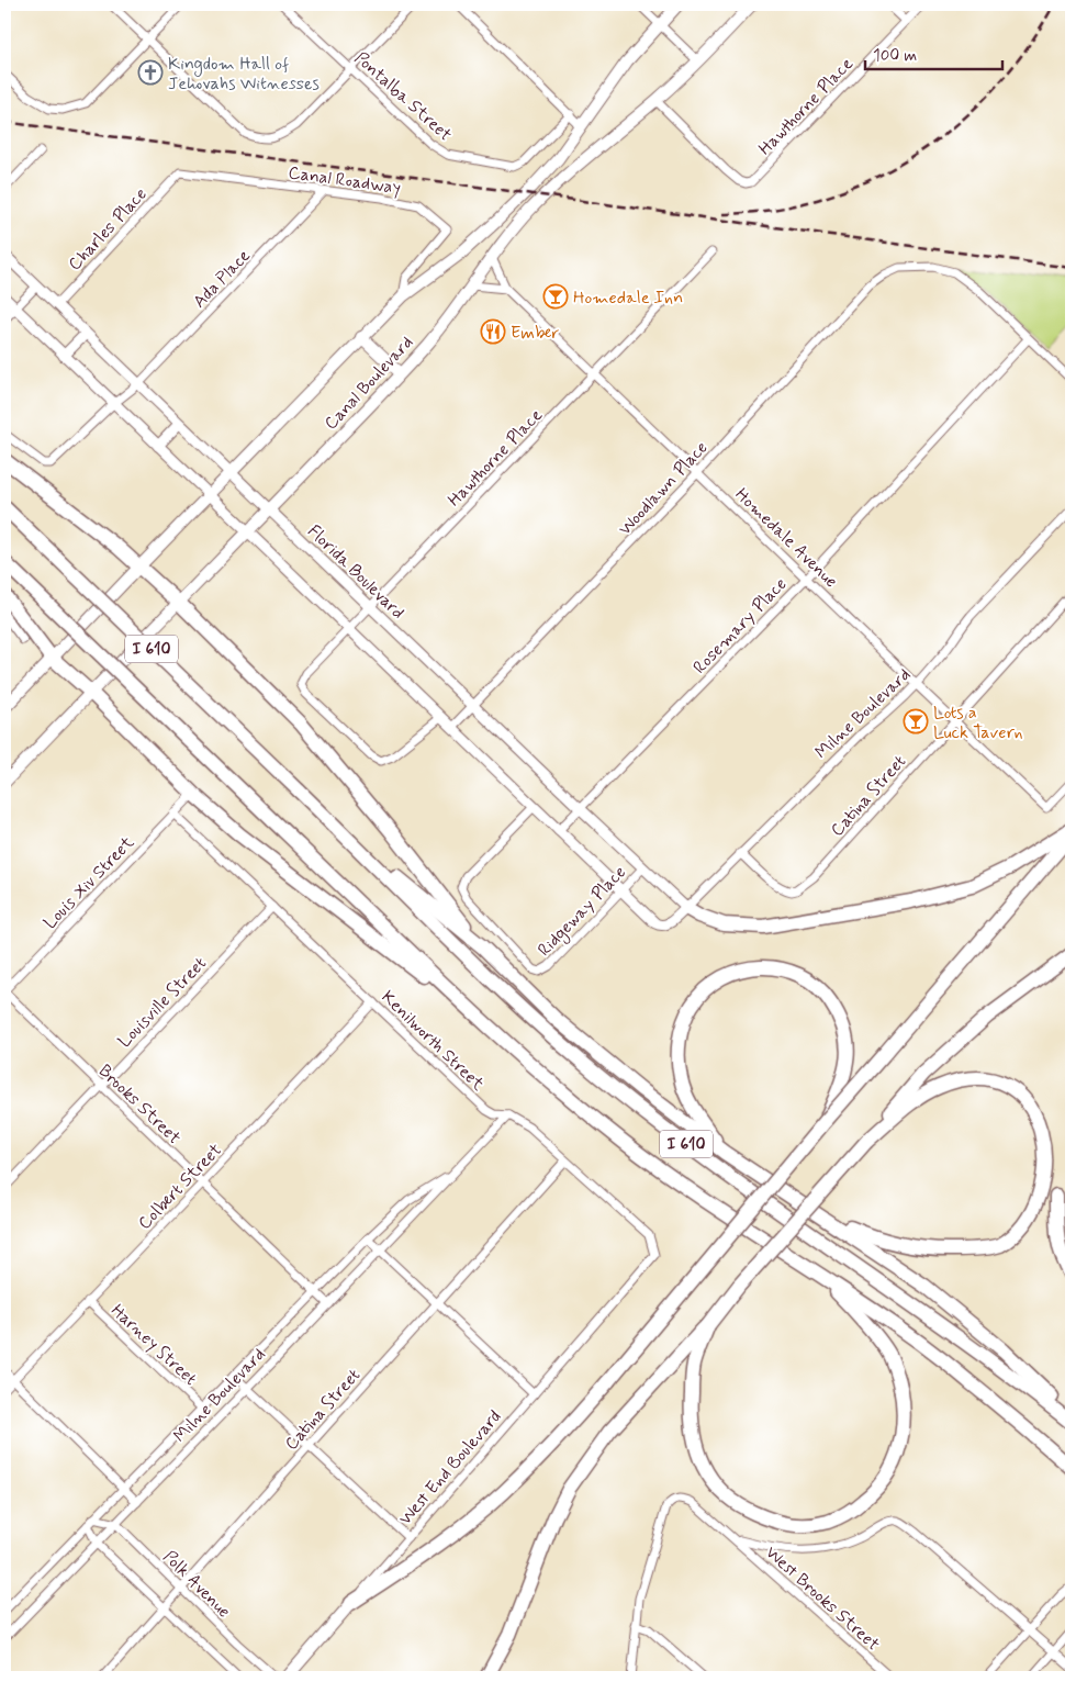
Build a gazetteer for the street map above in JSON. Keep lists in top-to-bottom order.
{
  "streets": {
    "highway": ["I 610"],
    "main road": ["Canal Boulevard", "West End Boulevard"],
    "street": [
      "Pontalba Street",
      "Hawthorne Place",
      "Canal Roadway",
      "Charles Place",
      "Ada Place",
      "Woodlawn Place",
      "Homedale Avenue",
      "Florida Boulevard",
      "Rosemary Place",
      "Milne Boulevard",
      "Catina Street",
      "Louis Xiv Street",
      "Ridgeway Place",
      "Louisville Street",
      "Kenilworth Street",
      "Brooks Street",
      "Colbert Street",
      "Harney Street",
      "Polk Avenue",
      "West Brooks Street"
    ]
  },
  "crossings": [
    ["Hawthorne Place", "Canal Boulevard"],
    ["Hawthorne Place", "Homedale Avenue"],
    ["Hawthorne Place", "Florida Boulevard"],
    ["Canal Roadway", "Charles Place"],
    ["Canal Roadway", "Ada Place"],
    ["Canal Roadway", "Canal Boulevard"],
    ["Charles Place", "Florida Boulevard"],
    ["Ada Place", "Florida Boulevard"],
    ["Canal Boulevard", "Homedale Avenue"],
    ["Canal Boulevard", "Florida Boulevard"],
    ["Woodlawn Place", "Homedale Avenue"],
    ["Woodlawn Place", "Florida Boulevard"],
    ["Woodlawn Place", "Rosemary Place"],
    ["Homedale Avenue", "Rosemary Place"],
    ["Homedale Avenue", "Milne Boulevard"],
    ["Homedale Avenue", "Catina Street"],
    ["Florida Boulevard", "Rosemary Place"],
    ["Florida Boulevard", "Milne Boulevard"],
    ["Florida Boulevard", "Ridgeway Place"],
    ["Milne Boulevard", "Catina Street"],
    ["Milne Boulevard", "Ridgeway Place"],
    ["Milne Boulevard", "Kenilworth Street"],
    ["Milne Boulevard", "Brooks Street"],
    ["Milne Boulevard", "Harney Street"],
    ["Milne Boulevard", "Polk Avenue"],
    ["Catina Street", "Kenilworth Street"],
    ["Catina Street", "Polk Avenue"],
    ["Louis Xiv Street", "Kenilworth Street"],
    ["Louis Xiv Street", "Brooks Street"],
    ["Louisville Street", "Kenilworth Street"],
    ["Louisville Street", "Brooks Street"],
    ["Kenilworth Street", "Colbert Street"],
    ["Kenilworth Street", "West End Boulevard"],
    ["Brooks Street", "Colbert Street"],
    ["Colbert Street", "Harney Street"]
  ],
  "places": {
    "church": ["Kingdom Hall of Jehovahs Witnesses"],
    "bar": ["Homedale Inn", "Lots a Luck Tavern"],
    "restaurant": ["Ember"]
  },
  "scale_bar": "100 m"
}
